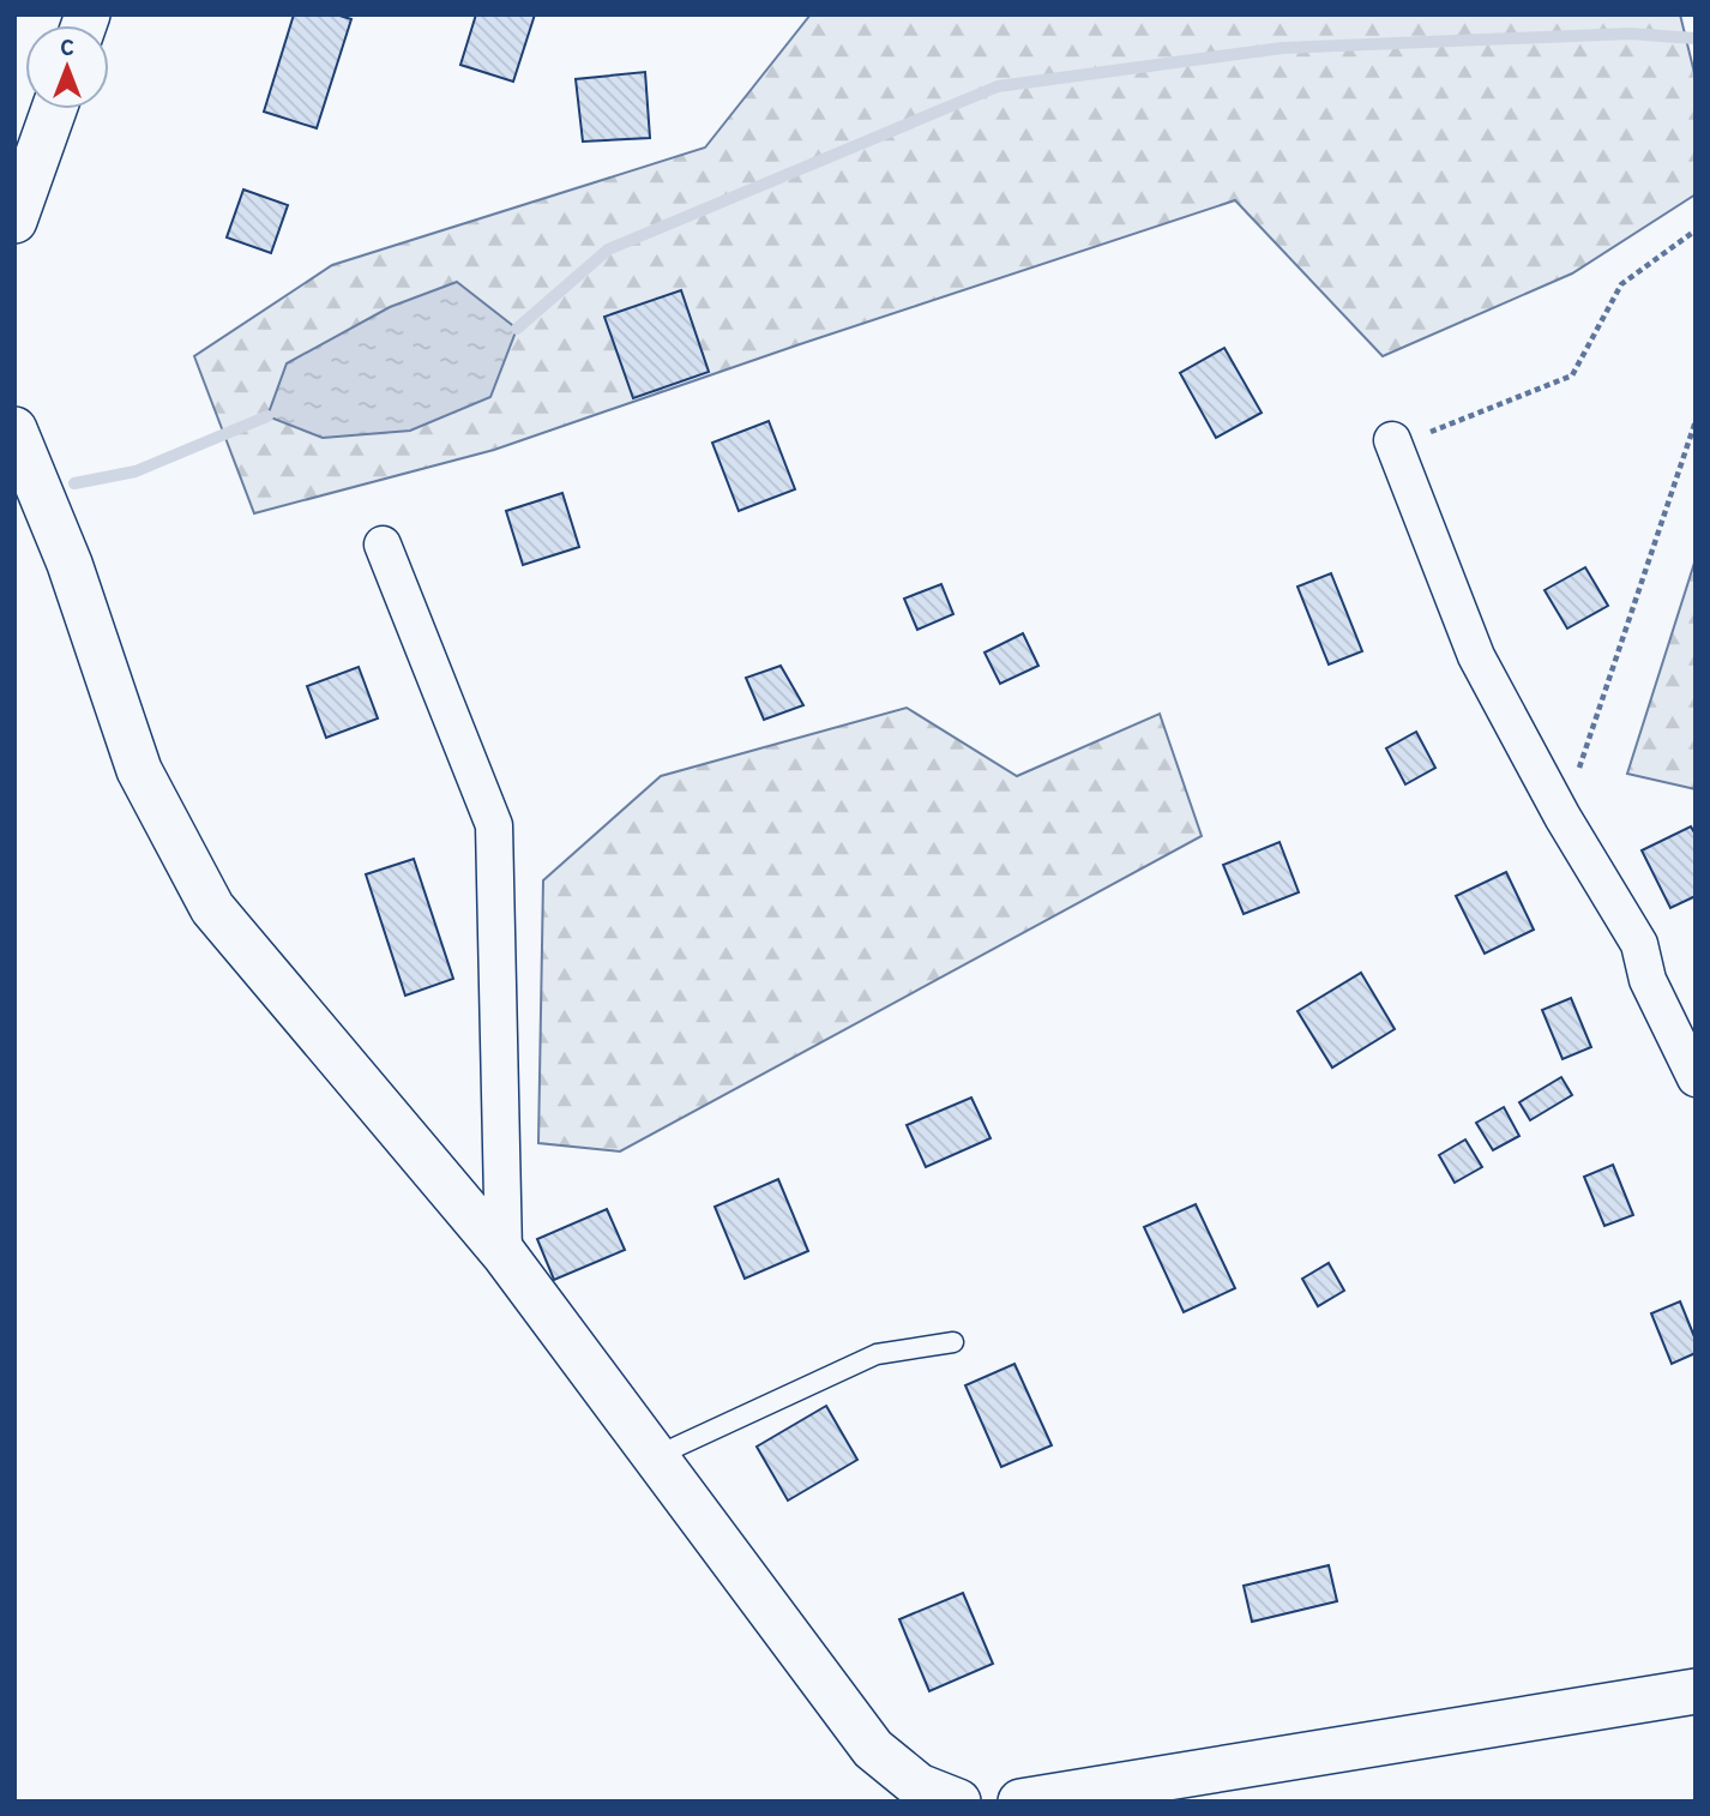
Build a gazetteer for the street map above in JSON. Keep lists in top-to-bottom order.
{
  "north": "top"
}
